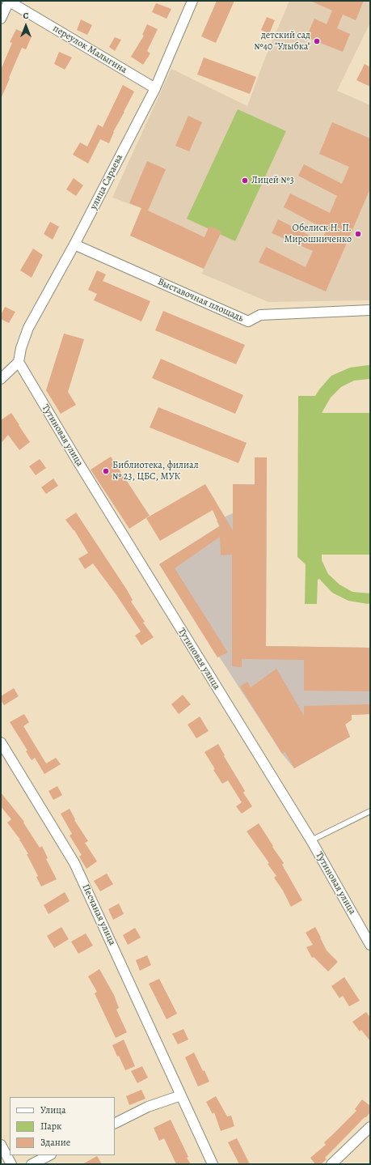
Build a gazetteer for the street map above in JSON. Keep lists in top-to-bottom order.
{
  "streets": {
    "street": [
      "переулок Малыгина",
      "улица Сараева",
      "Выставочная площадь",
      "Тутиновая улица",
      "Песчаная улица"
    ]
  },
  "crossings": [
    ["переулок Малыгина", "улица Сараева"],
    ["улица Сараева", "Выставочная площадь"],
    ["улица Сараева", "Тутиновая улица"]
  ],
  "places": [
    "детский сад №40 \"Улыбка\"",
    "Лицей №3",
    "Обелиск Н. П. Мирошниченко",
    "Библиотека, филиал № 23, ЦБС, МУК"
  ],
  "legend": ["Улица", "Парк", "Здание"],
  "north": "top"
}
